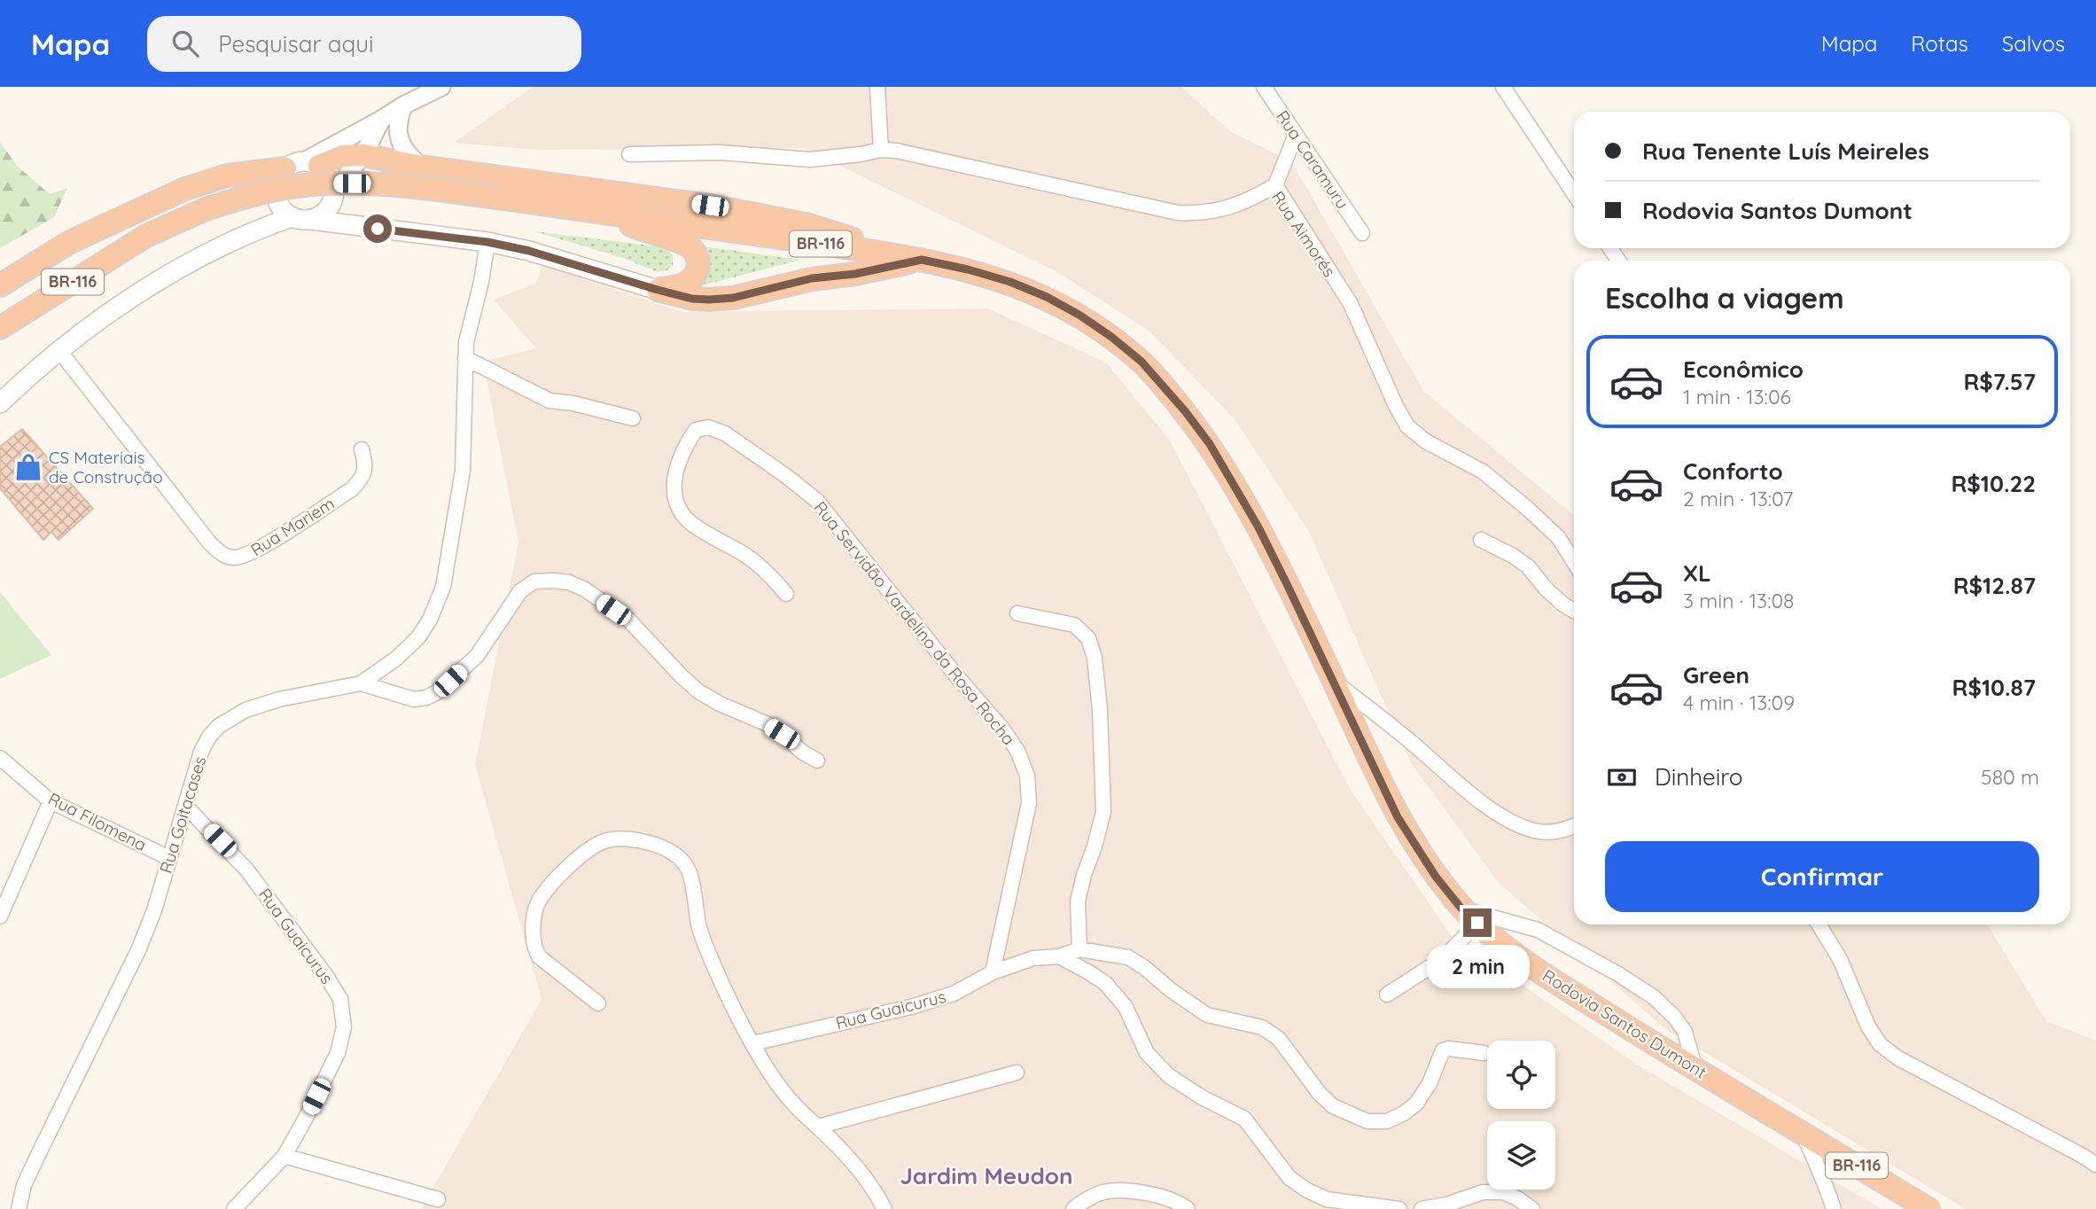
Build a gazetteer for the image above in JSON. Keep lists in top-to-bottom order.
{
  "streets": {
    "highway": ["BR-116", "Rodovia Santos Dumont"],
    "street": [
      "Rua Caramuru",
      "Rua Aimorés",
      "Rua Mariem",
      "Rua Servidão Vardelino da Rosa Rocha",
      "Rua Goitacases",
      "Rua Filomena",
      "Rua Guaicurus"
    ]
  },
  "crossings": [
    ["BR-116", "Rodovia Santos Dumont"],
    ["Rua Servidão Vardelino da Rosa Rocha", "Rua Guaicurus"],
    ["Rua Goitacases", "Rua Filomena"],
    ["Rua Goitacases", "Rua Guaicurus"]
  ],
  "districts": ["Jardim Meudon"],
  "places": {
    "shop": ["CS Materiais de Construção"]
  },
  "page": {
    "header": "Mapa",
    "search": "Pesquisar aqui",
    "nav": ["Mapa", "Rotas", "Salvos"],
    "banner": ["Rua Tenente Luís Meireles", "Rodovia Santos Dumont"],
    "heading": "Escolha a viagem",
    "list": [
      {
        "name": "Econômico",
        "note": "1 min · 13:06",
        "value": "R$7.57"
      },
      {
        "name": "Conforto",
        "note": "2 min · 13:07",
        "value": "R$10.22"
      },
      {
        "name": "XL",
        "note": "3 min · 13:08",
        "value": "R$12.87"
      },
      {
        "name": "Green",
        "note": "4 min · 13:09",
        "value": "R$10.87"
      }
    ],
    "pay": ["Dinheiro", "580 m"],
    "buttons": "Confirmar",
    "bubble": "2 min"
  }
}
